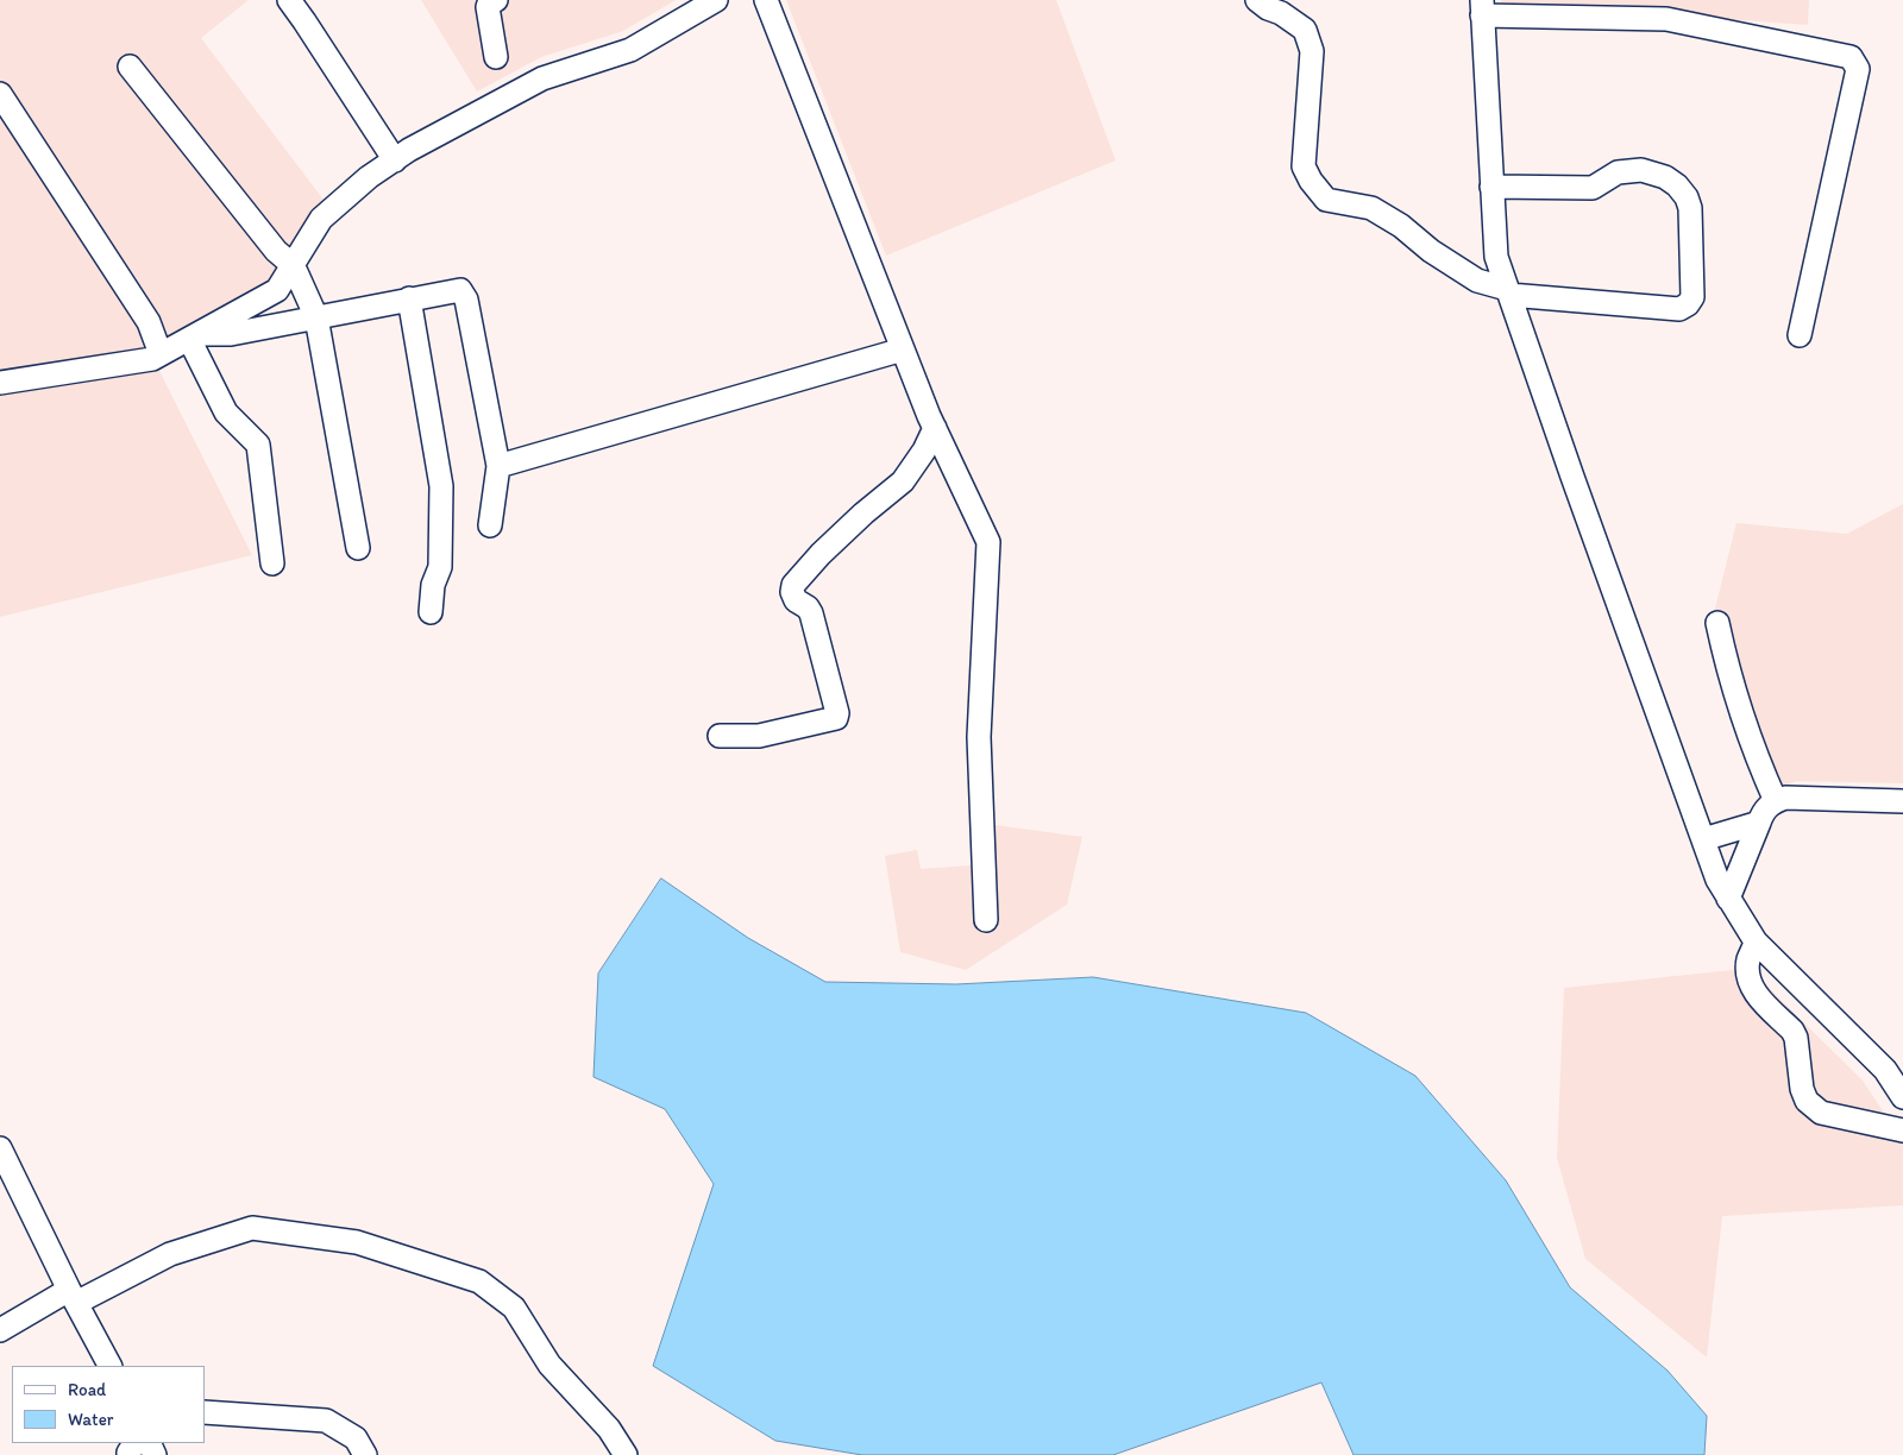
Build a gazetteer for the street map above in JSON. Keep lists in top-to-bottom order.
{
  "legend": ["Road", "Water"]
}
